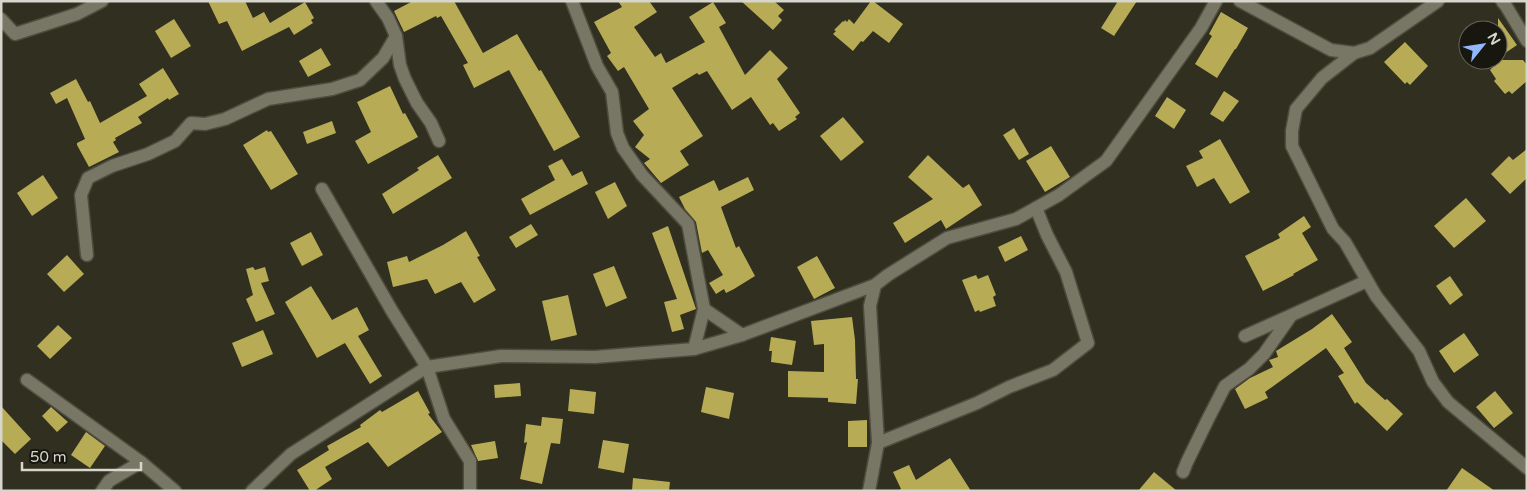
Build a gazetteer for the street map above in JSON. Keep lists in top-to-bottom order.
{
  "scale_bar": "50 m",
  "north": "top right"
}
